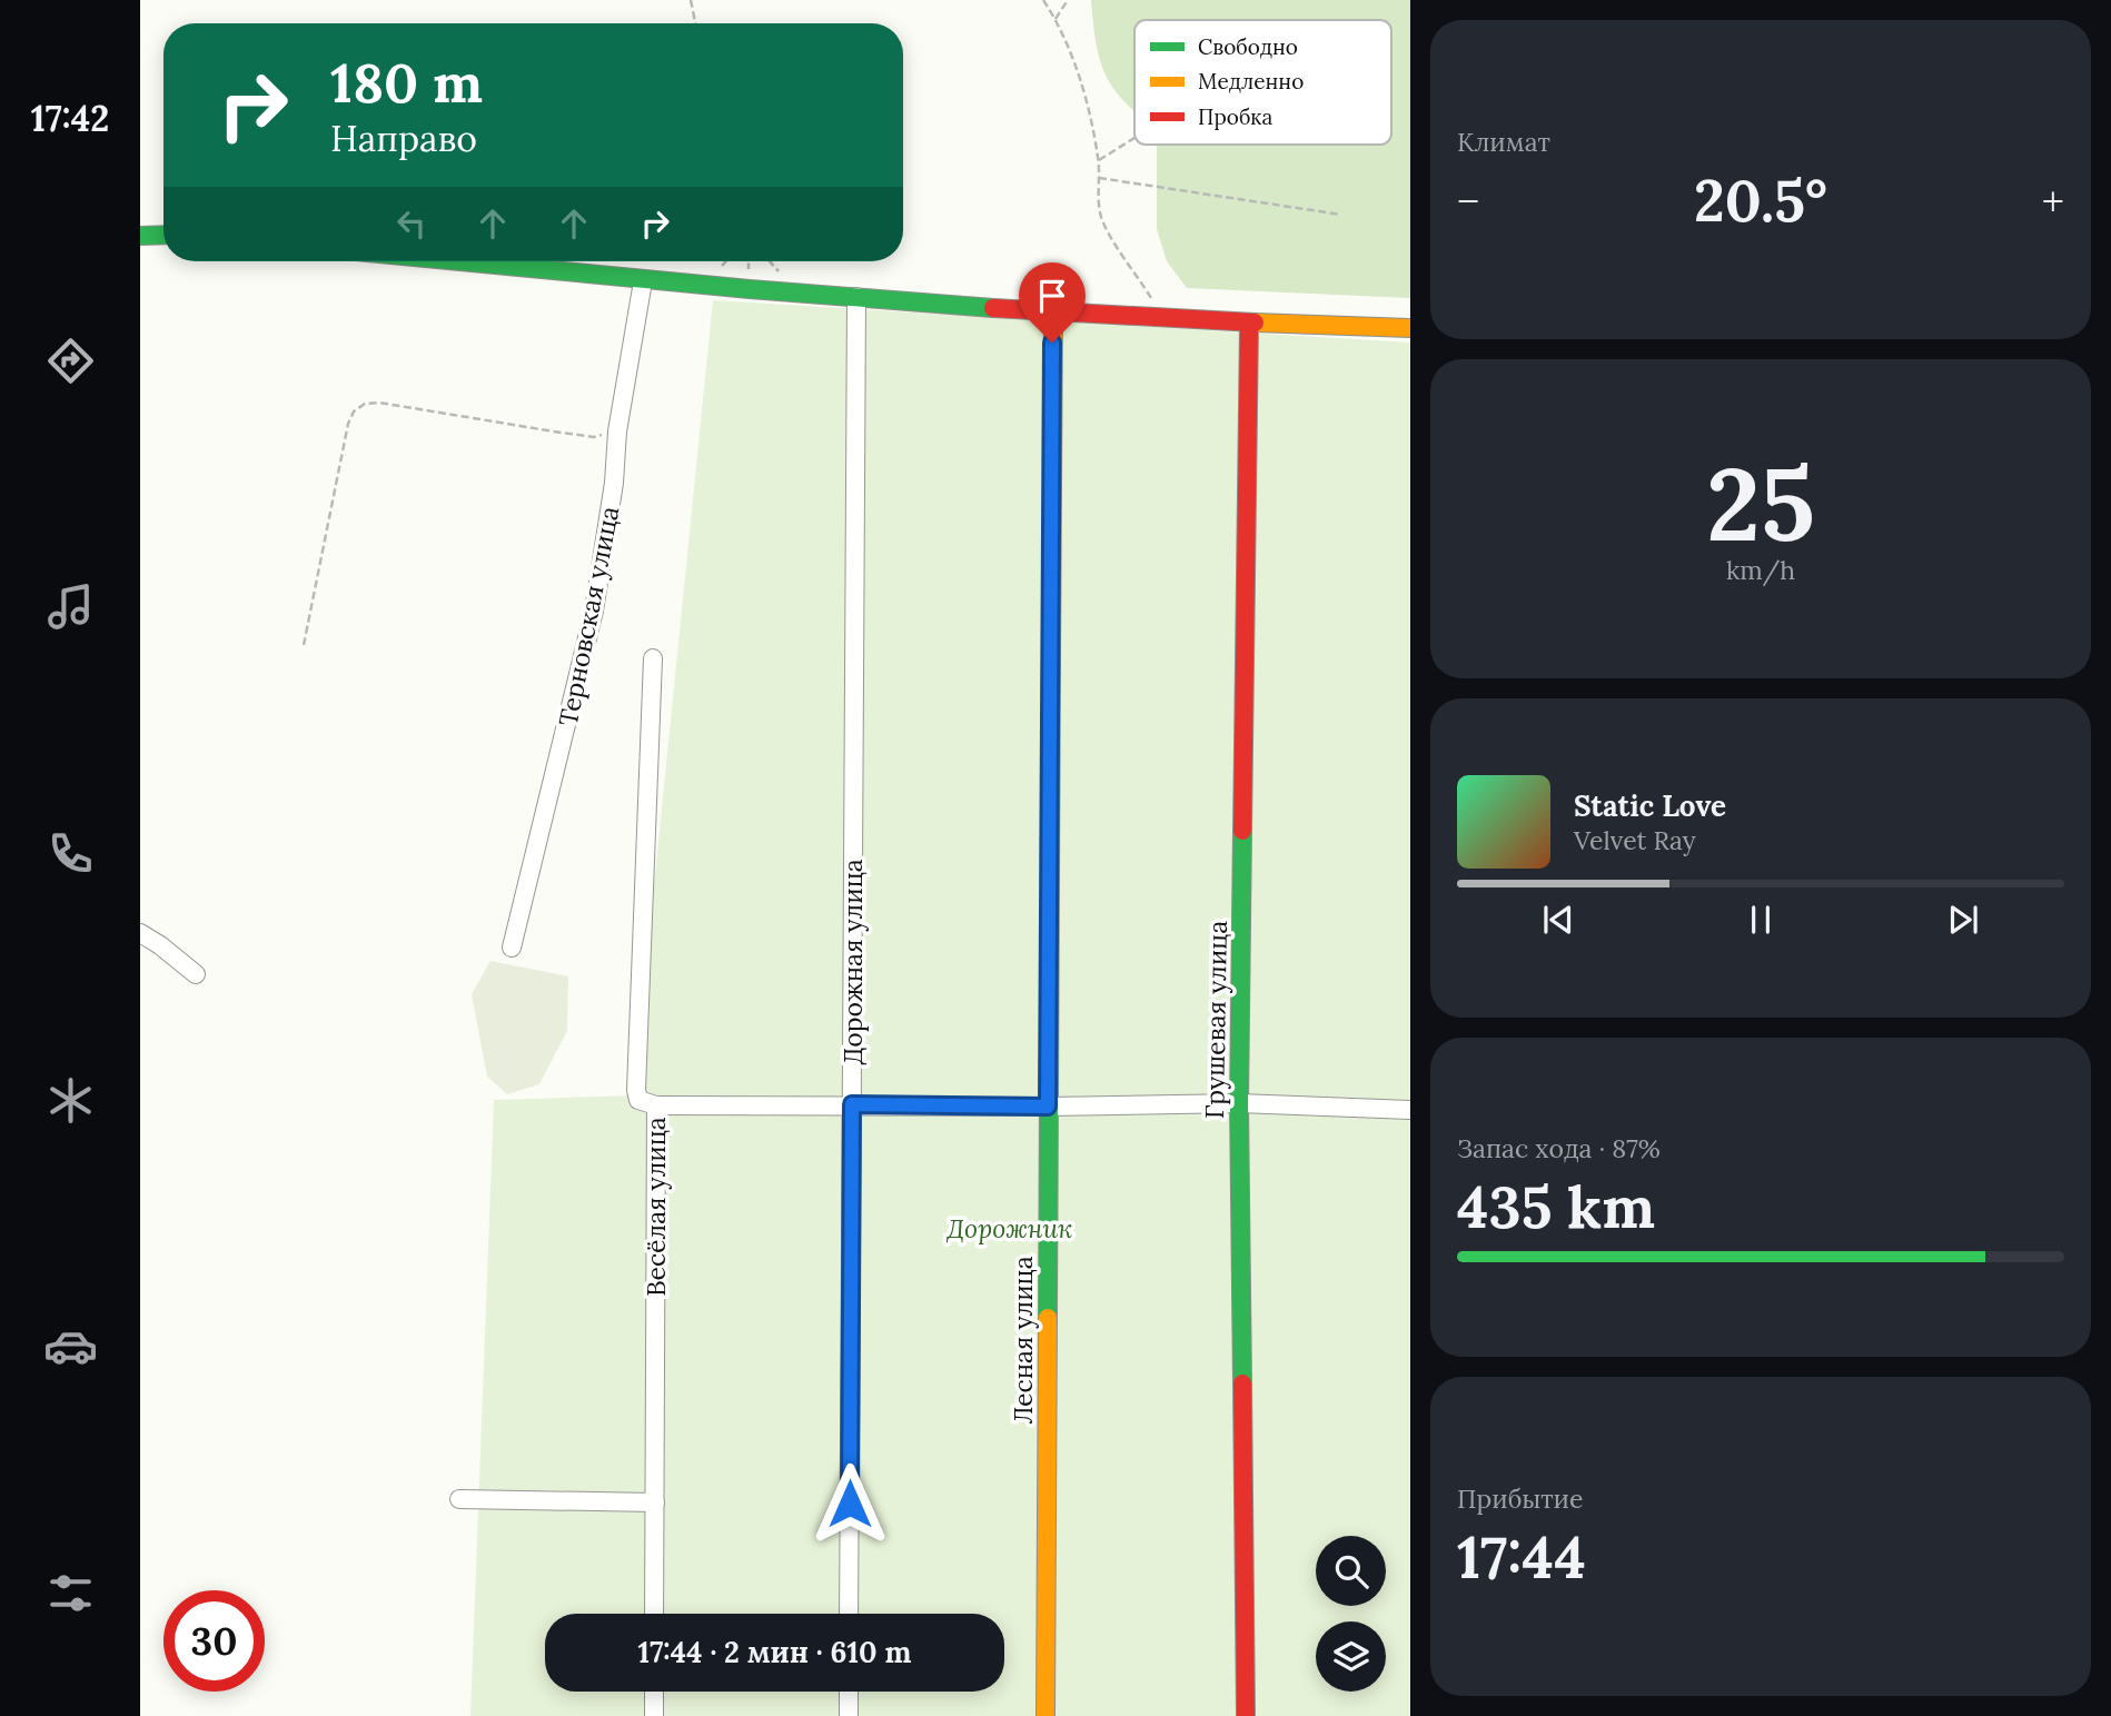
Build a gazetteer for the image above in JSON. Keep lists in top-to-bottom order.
{
  "streets": {
    "street": [
      "Терновская улица",
      "Дорожная улица",
      "Грушевая улица",
      "Весёлая улица",
      "Лесная улица"
    ]
  },
  "parks": ["Дорожник"],
  "legend": ["Свободно", "Медленно", "Пробка"],
  "page": {
    "tabs": "17:42",
    "tile": [
      "Климат",
      ["25", "km/h"],
      ["Запас хода · 87%", "435 km"],
      ["Прибытие", "17:44"]
    ],
    "turn": ["180 m", "Направо"],
    "heat": ["−", "20.5°", "+"],
    "song": ["Static Love", "Velvet Ray"],
    "limit": "30",
    "trip": "17:44 · 2 мин · 610 m"
  }
}
